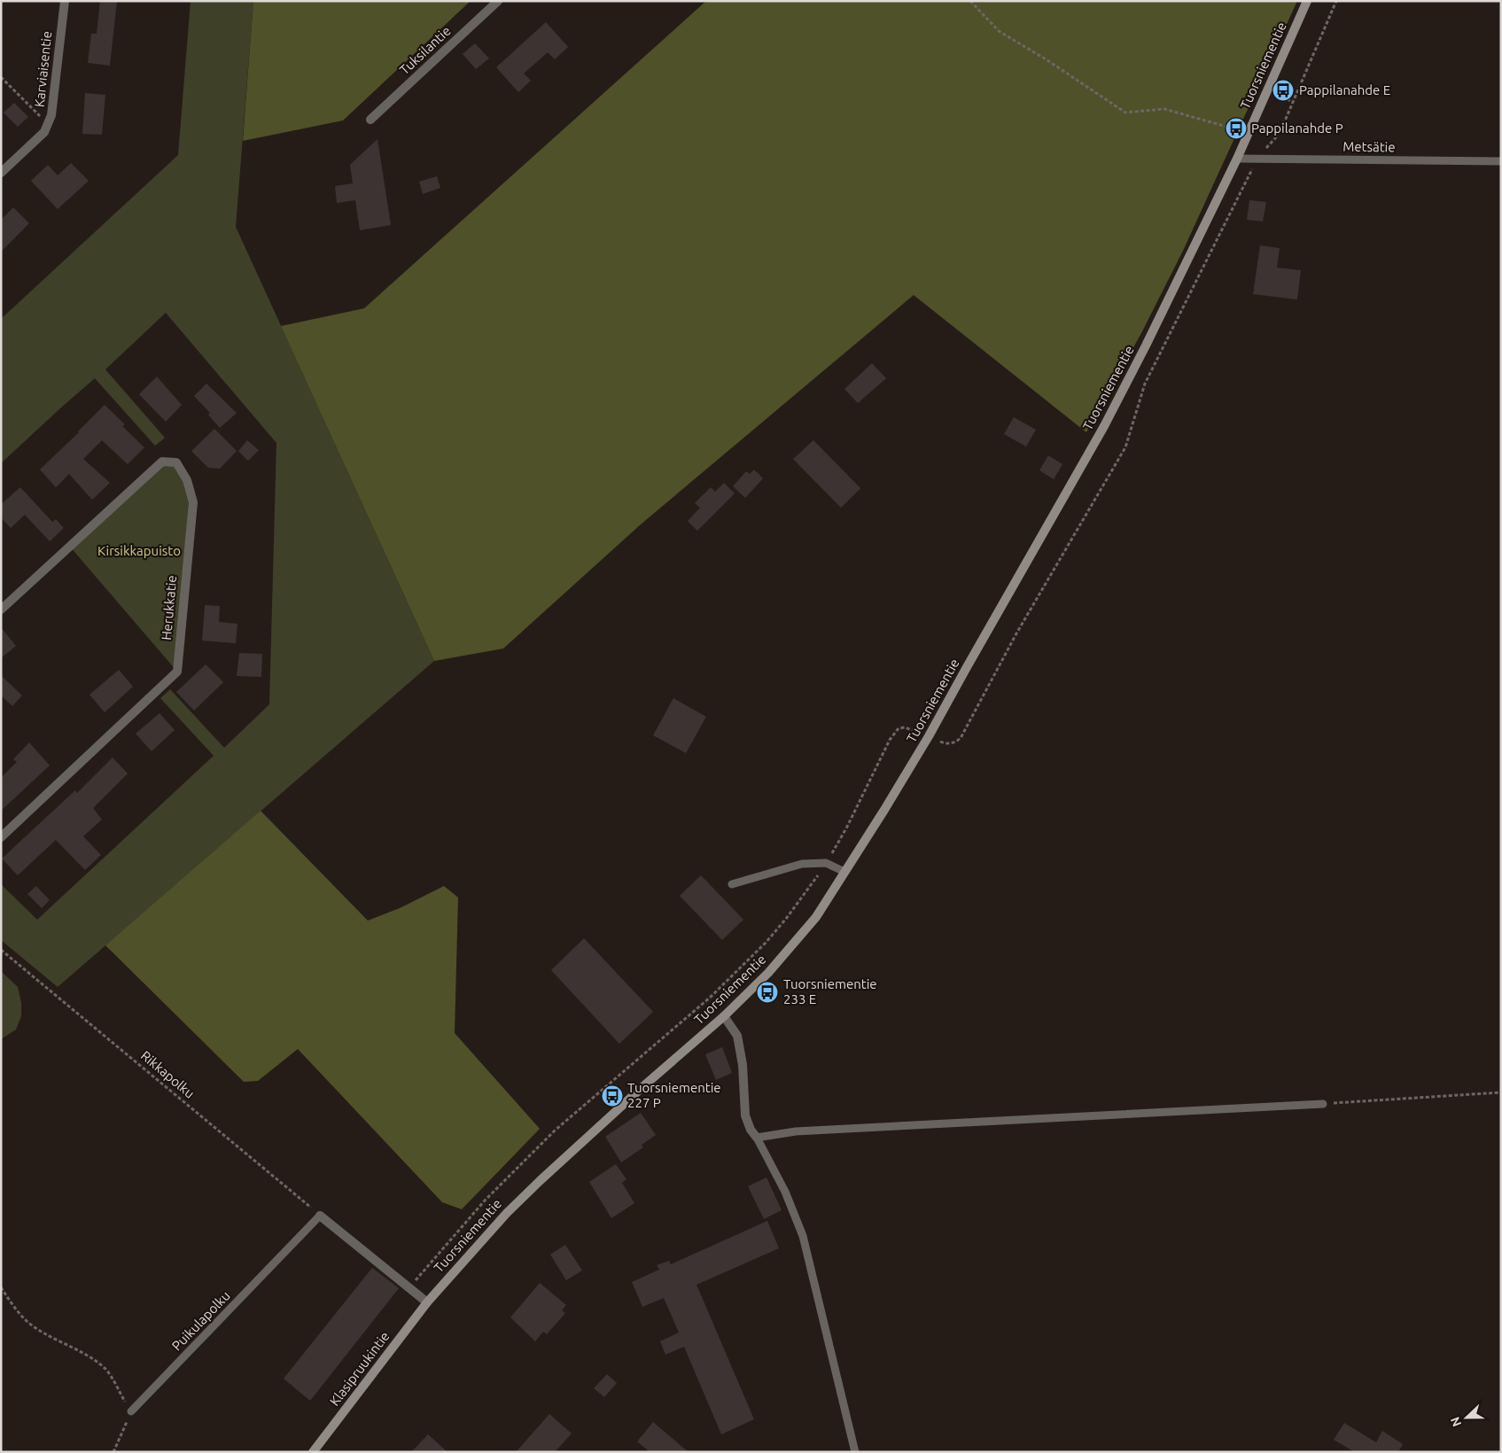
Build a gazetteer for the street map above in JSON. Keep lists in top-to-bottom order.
{
  "streets": {
    "main road": ["Tuorsniementie", "Klasipruukintie"],
    "street": ["Tuksilantie", "Karviaisentie", "Herukkatie"],
    "lane": ["Metsätie", "Puikulapolku"],
    "path": ["Rikkapolku"]
  },
  "crossings": [
    ["Tuorsniementie", "Metsätie"],
    ["Tuorsniementie", "Klasipruukintie"],
    ["Rikkapolku", "Puikulapolku"]
  ],
  "parks": ["Kirsikkapuisto"],
  "places": {
    "bus stop": [
      "Pappilanahde E",
      "Pappilanahde P",
      "Tuorsniementie 233 E",
      "Tuorsniementie 227 P"
    ]
  },
  "north": "left"
}
